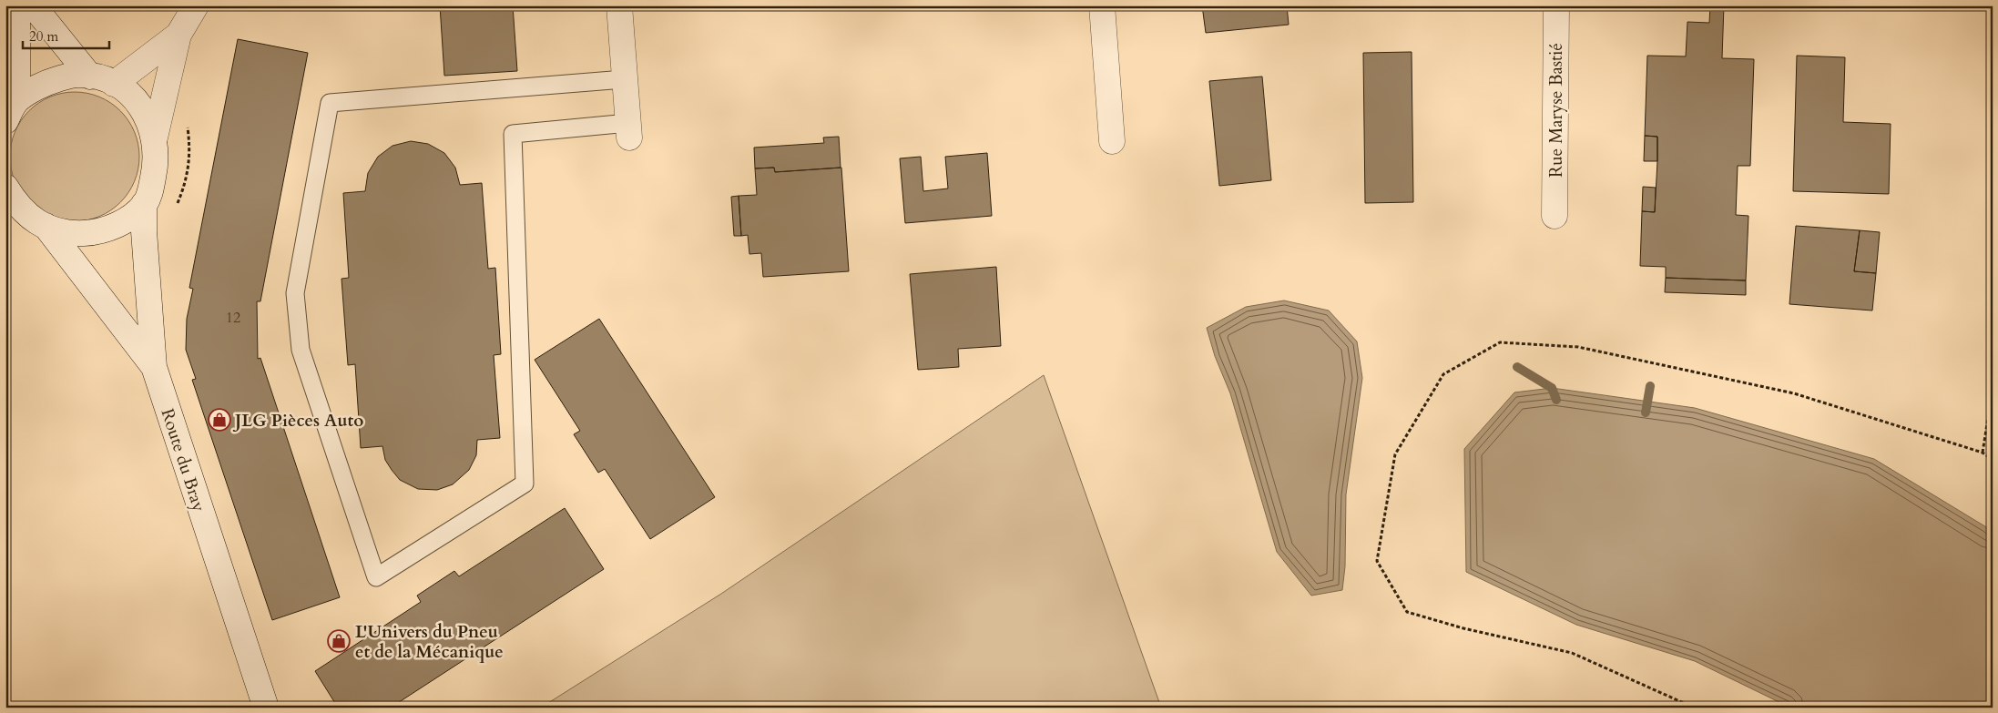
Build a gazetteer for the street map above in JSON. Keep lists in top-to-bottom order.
{
  "streets": {
    "street": ["Rue Maryse Bastié", "Route du Bray"]
  },
  "places": {
    "shop": ["JLG Pièces Auto", "L'Univers du Pneu et de la Mécanique"]
  },
  "house_numbers": ["12"],
  "scale_bar": "20 m"
}
